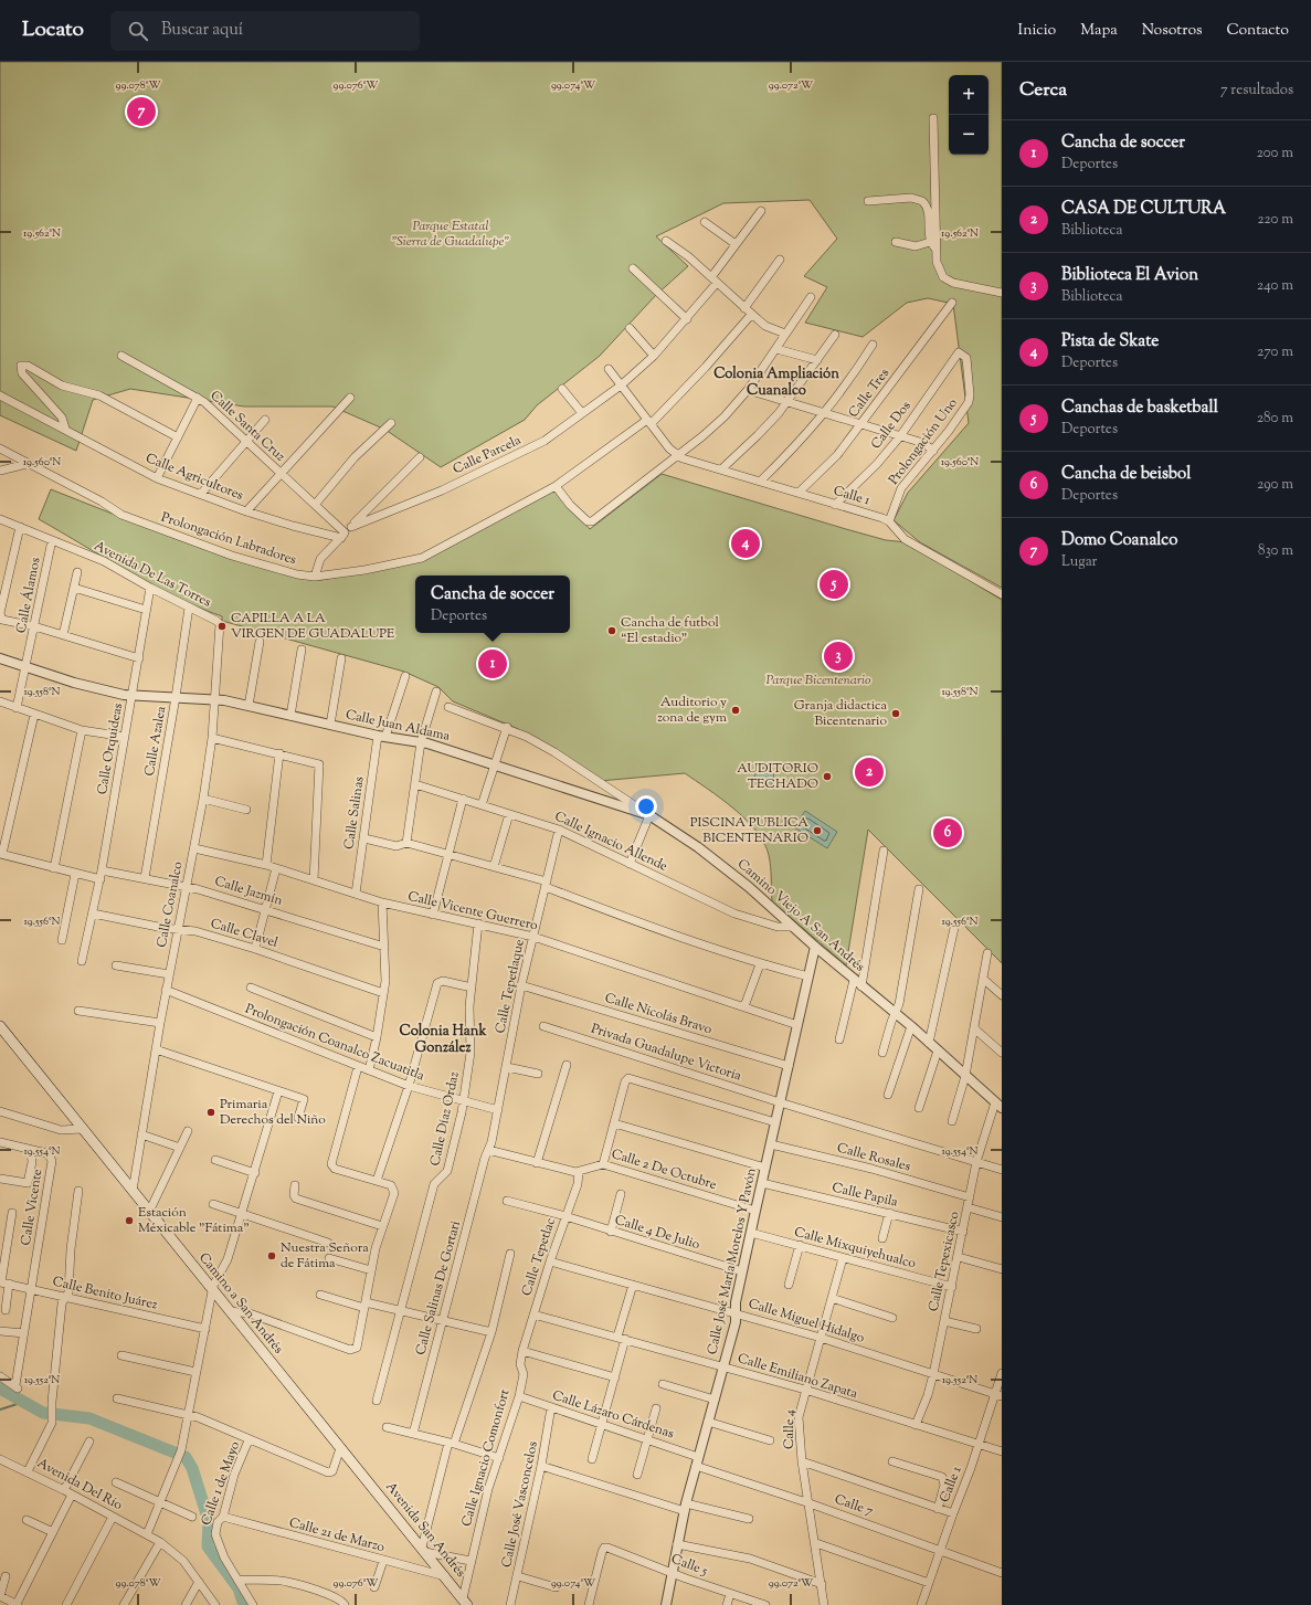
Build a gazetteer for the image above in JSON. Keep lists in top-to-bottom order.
{
  "streets": {
    "main road": ["Camino a San Andrés", "Avenida San Andrés"],
    "street": [
      "Calle Tres",
      "Calle Dos",
      "Calle Santa Cruz",
      "Prolongación Uno",
      "Calle Parcela",
      "Calle Agricultores",
      "Calle 1",
      "Prolongación Labradores",
      "Avenida De Las Torres",
      "Calle Álamos",
      "Calle Juan Aldama",
      "Calle Azalea",
      "Calle Orquídeas",
      "Calle Salinas",
      "Calle Ignacio Allende",
      "Calle Jazmín",
      "Calle Coanalco",
      "Calle Vicente Guerrero",
      "Camino Viejo A San Andrés",
      "Calle Clavel",
      "Calle Tepetlaque",
      "Calle Nicolás Bravo",
      "Prolongación Coanalco Zacuatitla",
      "Privada Guadalupe Victoria",
      "Calle Díaz Ordaz",
      "Calle Rosales",
      "Calle 2 De Octubre",
      "Calle Papila",
      "Calle Vicente",
      "Calle 4 De Julio",
      "Calle Mixquiyehualco",
      "Calle Tepetlac",
      "Calle José María Morelos Y Pavón",
      "Calle Tepexicasco",
      "Calle Salinas De Gortari",
      "Calle Benito Juárez",
      "Calle Miguel Hidalgo",
      "Calle Emiliano Zapata",
      "Calle Lázaro Cárdenas",
      "Calle 4",
      "Calle Ignacio Comonfort",
      "Calle 1 de Mayo",
      "Avenida Del Río",
      "Calle José Vasconcelos",
      "Calle 7",
      "Calle 21 de Marzo",
      "Calle 5"
    ]
  },
  "crossings": [
    ["Calle Tres", "Calle 1"],
    ["Calle Dos", "Prolongación Uno"],
    ["Calle Dos", "Calle 1"],
    ["Calle Santa Cruz", "Calle Agricultores"],
    ["Prolongación Uno", "Calle 1"],
    ["Calle 1", "Calle Miguel Hidalgo"],
    ["Calle 1", "Calle Emiliano Zapata"],
    ["Calle 1", "Calle 7"],
    ["Avenida De Las Torres", "Calle Álamos"],
    ["Avenida De Las Torres", "Calle Azalea"],
    ["Avenida De Las Torres", "Calle Orquídeas"],
    ["Avenida De Las Torres", "Calle Coanalco"],
    ["Calle Álamos", "Calle Juan Aldama"],
    ["Calle Juan Aldama", "Calle Azalea"],
    ["Calle Juan Aldama", "Calle Orquídeas"],
    ["Calle Juan Aldama", "Calle Salinas"],
    ["Calle Juan Aldama", "Calle Coanalco"],
    ["Calle Juan Aldama", "Camino Viejo A San Andrés"],
    ["Calle Azalea", "Calle Jazmín"],
    ["Calle Orquídeas", "Calle Jazmín"],
    ["Calle Orquídeas", "Calle Clavel"],
    ["Calle Salinas", "Calle Vicente Guerrero"],
    ["Calle Ignacio Allende", "Camino Viejo A San Andrés"],
    ["Calle Ignacio Allende", "Calle Tepetlaque"],
    ["Calle Jazmín", "Calle Coanalco"],
    ["Calle Coanalco", "Calle Vicente Guerrero"],
    ["Calle Coanalco", "Calle Clavel"],
    ["Calle Coanalco", "Prolongación Coanalco Zacuatitla"],
    ["Calle Coanalco", "Camino a San Andrés"],
    ["Calle Vicente Guerrero", "Calle Tepetlaque"],
    ["Calle Vicente Guerrero", "Calle Díaz Ordaz"],
    ["Calle Vicente Guerrero", "Calle José María Morelos Y Pavón"],
    ["Camino Viejo A San Andrés", "Calle José María Morelos Y Pavón"],
    ["Camino Viejo A San Andrés", "Calle Tepexicasco"],
    ["Calle Tepetlaque", "Calle Nicolás Bravo"],
    ["Calle Tepetlaque", "Prolongación Coanalco Zacuatitla"],
    ["Calle Tepetlaque", "Calle Salinas De Gortari"],
    ["Calle Nicolás Bravo", "Calle José María Morelos Y Pavón"],
    ["Prolongación Coanalco Zacuatitla", "Calle Díaz Ordaz"],
    ["Privada Guadalupe Victoria", "Calle José María Morelos Y Pavón"],
    ["Privada Guadalupe Victoria", "Calle Tepexicasco"],
    ["Calle Rosales", "Calle José María Morelos Y Pavón"],
    ["Calle Rosales", "Calle Tepexicasco"],
    ["Calle 2 De Octubre", "Calle Tepetlac"],
    ["Calle 2 De Octubre", "Calle José María Morelos Y Pavón"],
    ["Calle Papila", "Calle José María Morelos Y Pavón"],
    ["Calle Papila", "Calle Tepexicasco"],
    ["Calle Vicente", "Calle Benito Juárez"],
    ["Calle 4 De Julio", "Calle Tepetlac"],
    ["Calle 4 De Julio", "Calle José María Morelos Y Pavón"],
    ["Calle Mixquiyehualco", "Calle José María Morelos Y Pavón"],
    ["Calle Mixquiyehualco", "Calle Tepexicasco"],
    ["Calle Mixquiyehualco", "Calle 4"],
    ["Calle Tepetlac", "Calle Miguel Hidalgo"],
    ["Calle Tepetlac", "Calle Emiliano Zapata"],
    ["Calle Tepetlac", "Calle Ignacio Comonfort"],
    ["Calle José María Morelos Y Pavón", "Calle Miguel Hidalgo"],
    ["Calle José María Morelos Y Pavón", "Calle Emiliano Zapata"],
    ["Calle José María Morelos Y Pavón", "Calle Lázaro Cárdenas"],
    ["Calle José María Morelos Y Pavón", "Calle 7"],
    ["Calle José María Morelos Y Pavón", "Calle 5"],
    ["Calle Tepexicasco", "Calle Miguel Hidalgo"],
    ["Calle Tepexicasco", "Calle Emiliano Zapata"],
    ["Camino a San Andrés", "Avenida San Andrés"],
    ["Calle Miguel Hidalgo", "Calle 4"],
    ["Calle Emiliano Zapata", "Calle 4"],
    ["Calle Lázaro Cárdenas", "Calle Ignacio Comonfort"],
    ["Calle Lázaro Cárdenas", "Calle José Vasconcelos"],
    ["Calle Lázaro Cárdenas", "Calle 7"],
    ["Calle 4", "Calle 7"],
    ["Calle Ignacio Comonfort", "Avenida San Andrés"],
    ["Calle 1 de Mayo", "Calle 21 de Marzo"],
    ["Avenida San Andrés", "Calle 21 de Marzo"]
  ],
  "districts": ["Colonia Ampliación Cuanalco", "Colonia Hank González"],
  "parks": ["Parque Estatal \"Sierra de Guadalupe\"", "Parque Bicentenario"],
  "places": [
    "CAPILLA A LA VIRGEN DE GUADALUPE",
    "Cancha de futbol “El estadio”",
    "Auditorio y zona de gym",
    "Granja didactica Bicentenario",
    "AUDITORIO TECHADO",
    "PISCINA PUBLICA BICENTENARIO",
    "Primaria Derechos del Niño",
    "Estación Méxicable \"Fátima\"",
    "Nuestra Señora de Fátima"
  ],
  "page": {
    "header": "Locato",
    "search": "Buscar aquí",
    "nav": [
      "Inicio",
      "Mapa",
      "Nosotros",
      "Contacto"
    ],
    "heading": ["Cerca", "7 resultados"],
    "map_buttons": ["+", "−"],
    "pins": [
      "7",
      "4",
      "5",
      "3",
      "1",
      "2",
      "6"
    ],
    "list": [
      {
        "mark": "1",
        "name": "Cancha de soccer",
        "note": "Deportes",
        "value": "200 m"
      },
      {
        "mark": "2",
        "name": "CASA DE CULTURA",
        "note": "Biblioteca",
        "value": "220 m"
      },
      {
        "mark": "3",
        "name": "Biblioteca El Avion",
        "note": "Biblioteca",
        "value": "240 m"
      },
      {
        "mark": "4",
        "name": "Pista de Skate",
        "note": "Deportes",
        "value": "270 m"
      },
      {
        "mark": "5",
        "name": "Canchas de basketball",
        "note": "Deportes",
        "value": "280 m"
      },
      {
        "mark": "6",
        "name": "Cancha de beisbol",
        "note": "Deportes",
        "value": "290 m"
      },
      {
        "mark": "7",
        "name": "Domo Coanalco",
        "note": "Lugar",
        "value": "830 m"
      }
    ],
    "popup": ["Cancha de soccer", "Deportes"]
  },
  "coordinates": [
    "99.078°W",
    "99.076°W",
    "99.074°W",
    "99.072°W",
    "19.562°N",
    "19.560°N",
    "19.558°N",
    "19.556°N",
    "19.554°N",
    "19.552°N"
  ]
}
